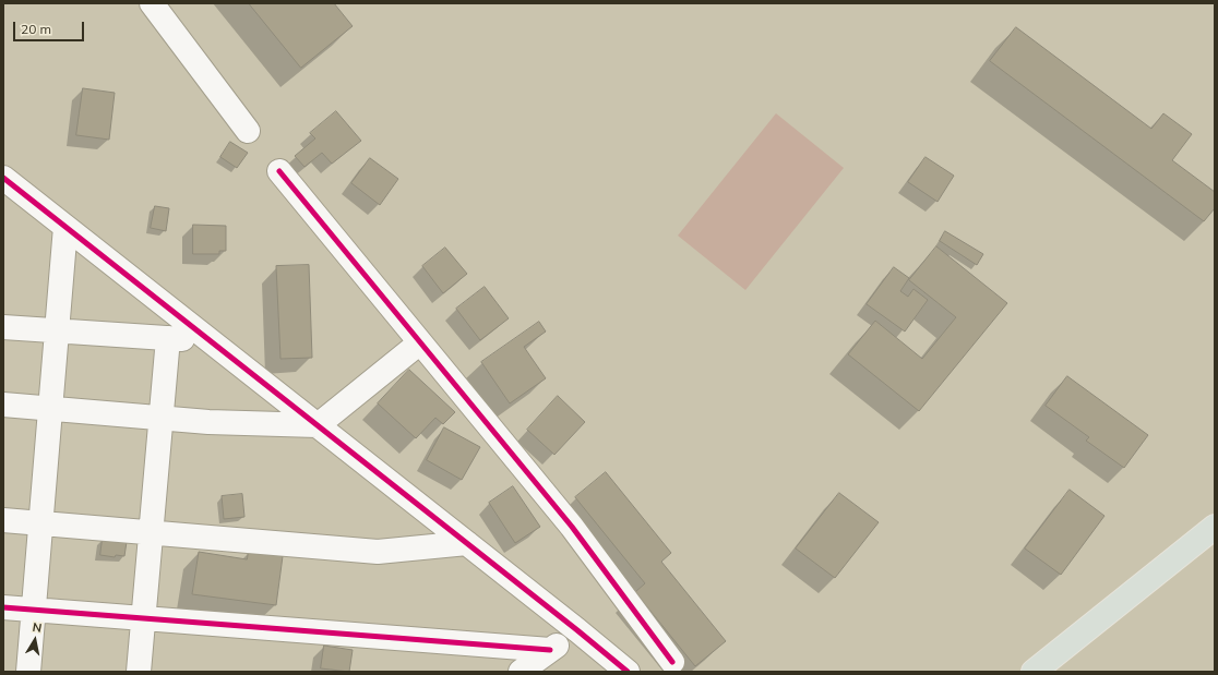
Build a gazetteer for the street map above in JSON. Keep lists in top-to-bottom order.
{
  "scale_bar": "20 m",
  "north": "top"
}
